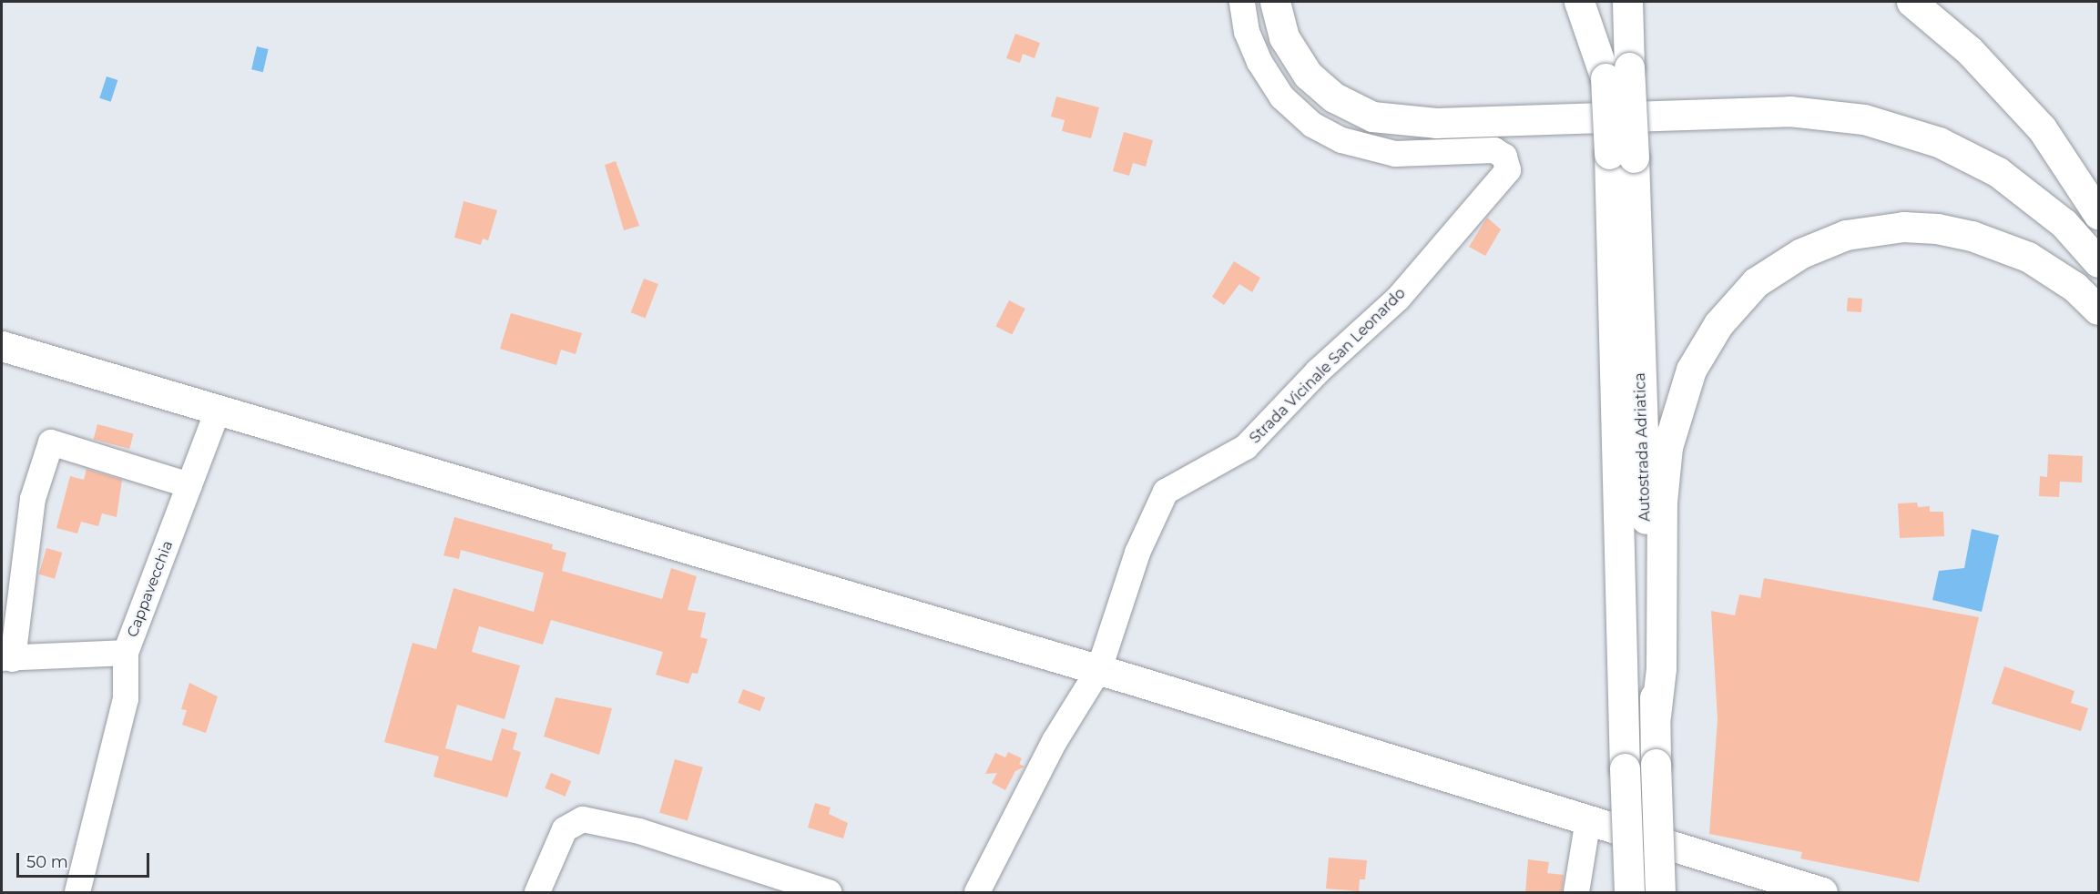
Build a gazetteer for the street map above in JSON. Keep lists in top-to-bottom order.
{
  "streets": {
    "main road": ["Autostrada Adriatica"],
    "street": ["Strada Vicinale San Leonardo", "Cappavecchia"]
  },
  "scale_bar": "50 m"
}
